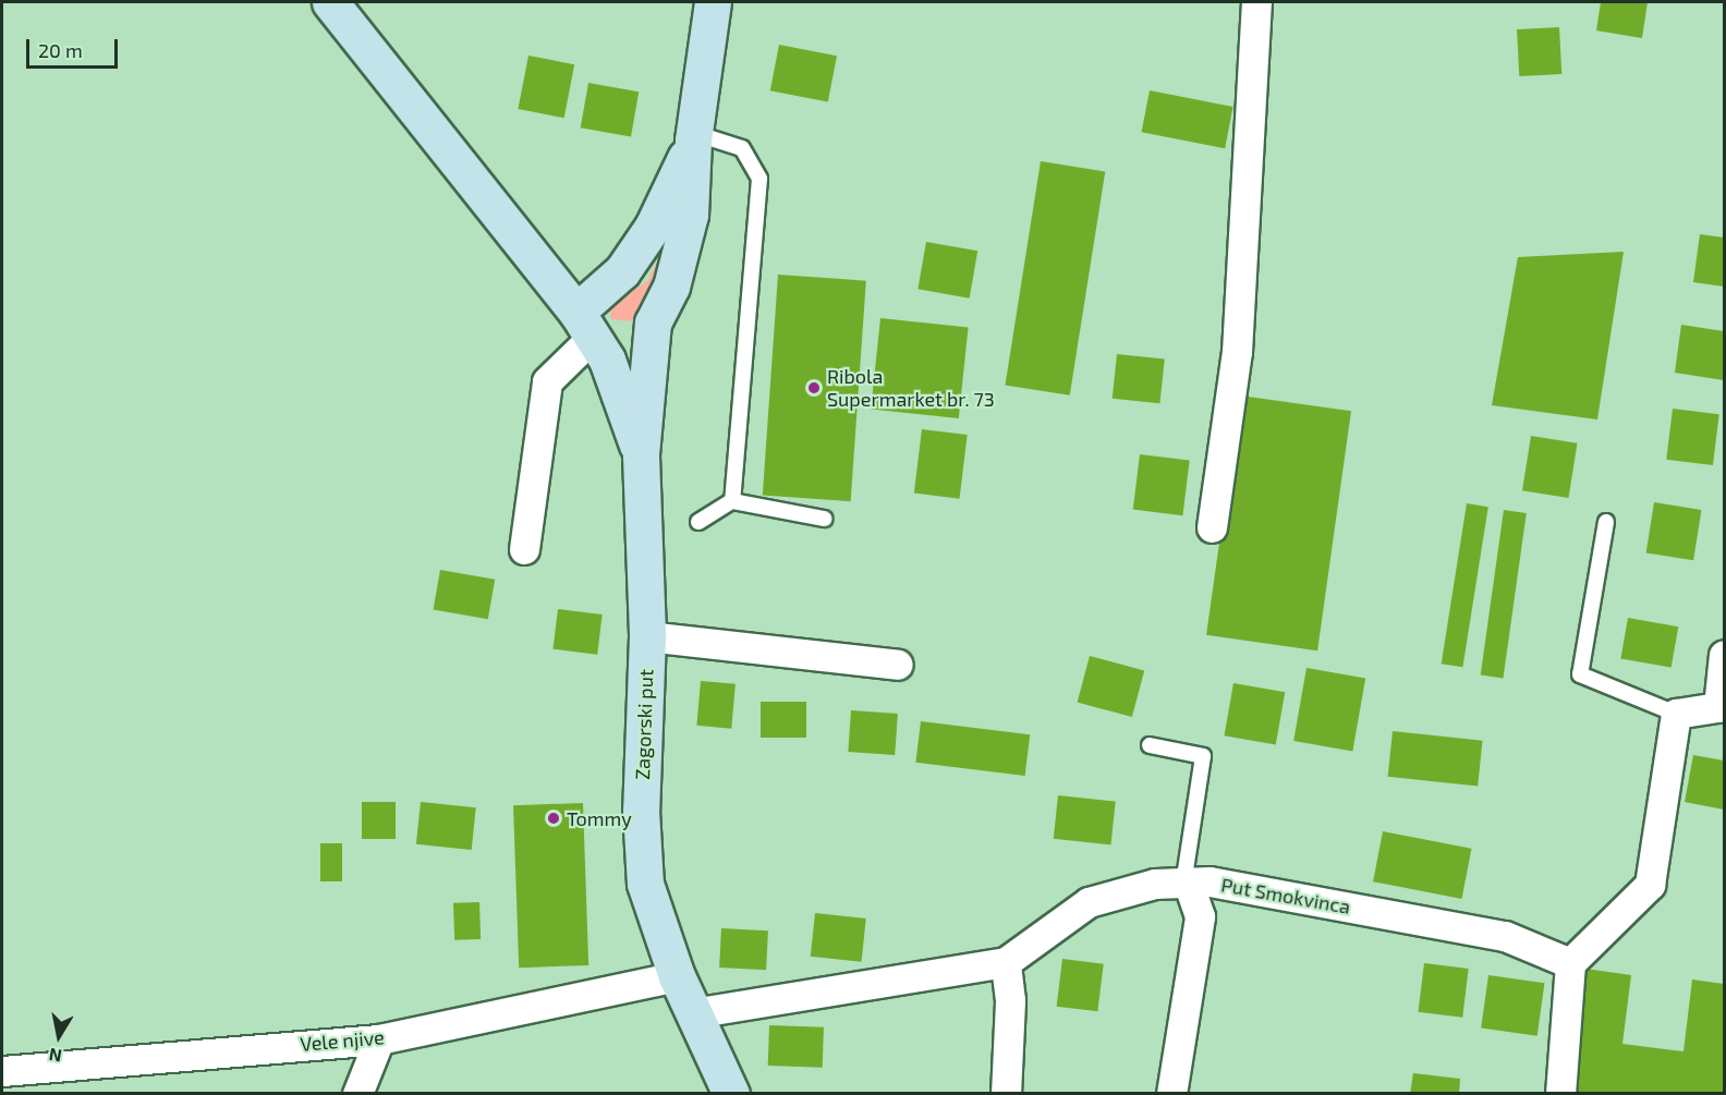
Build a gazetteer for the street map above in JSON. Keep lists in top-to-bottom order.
{
  "streets": {
    "main road": ["Zagorski put"],
    "street": ["Put Smokvinca", "Vele njive"]
  },
  "crossings": [
    ["Zagorski put", "Put Smokvinca"],
    ["Zagorski put", "Vele njive"]
  ],
  "places": ["Ribola Supermarket br. 73", "Tommy"],
  "scale_bar": "20 m",
  "north": "bottom"
}
